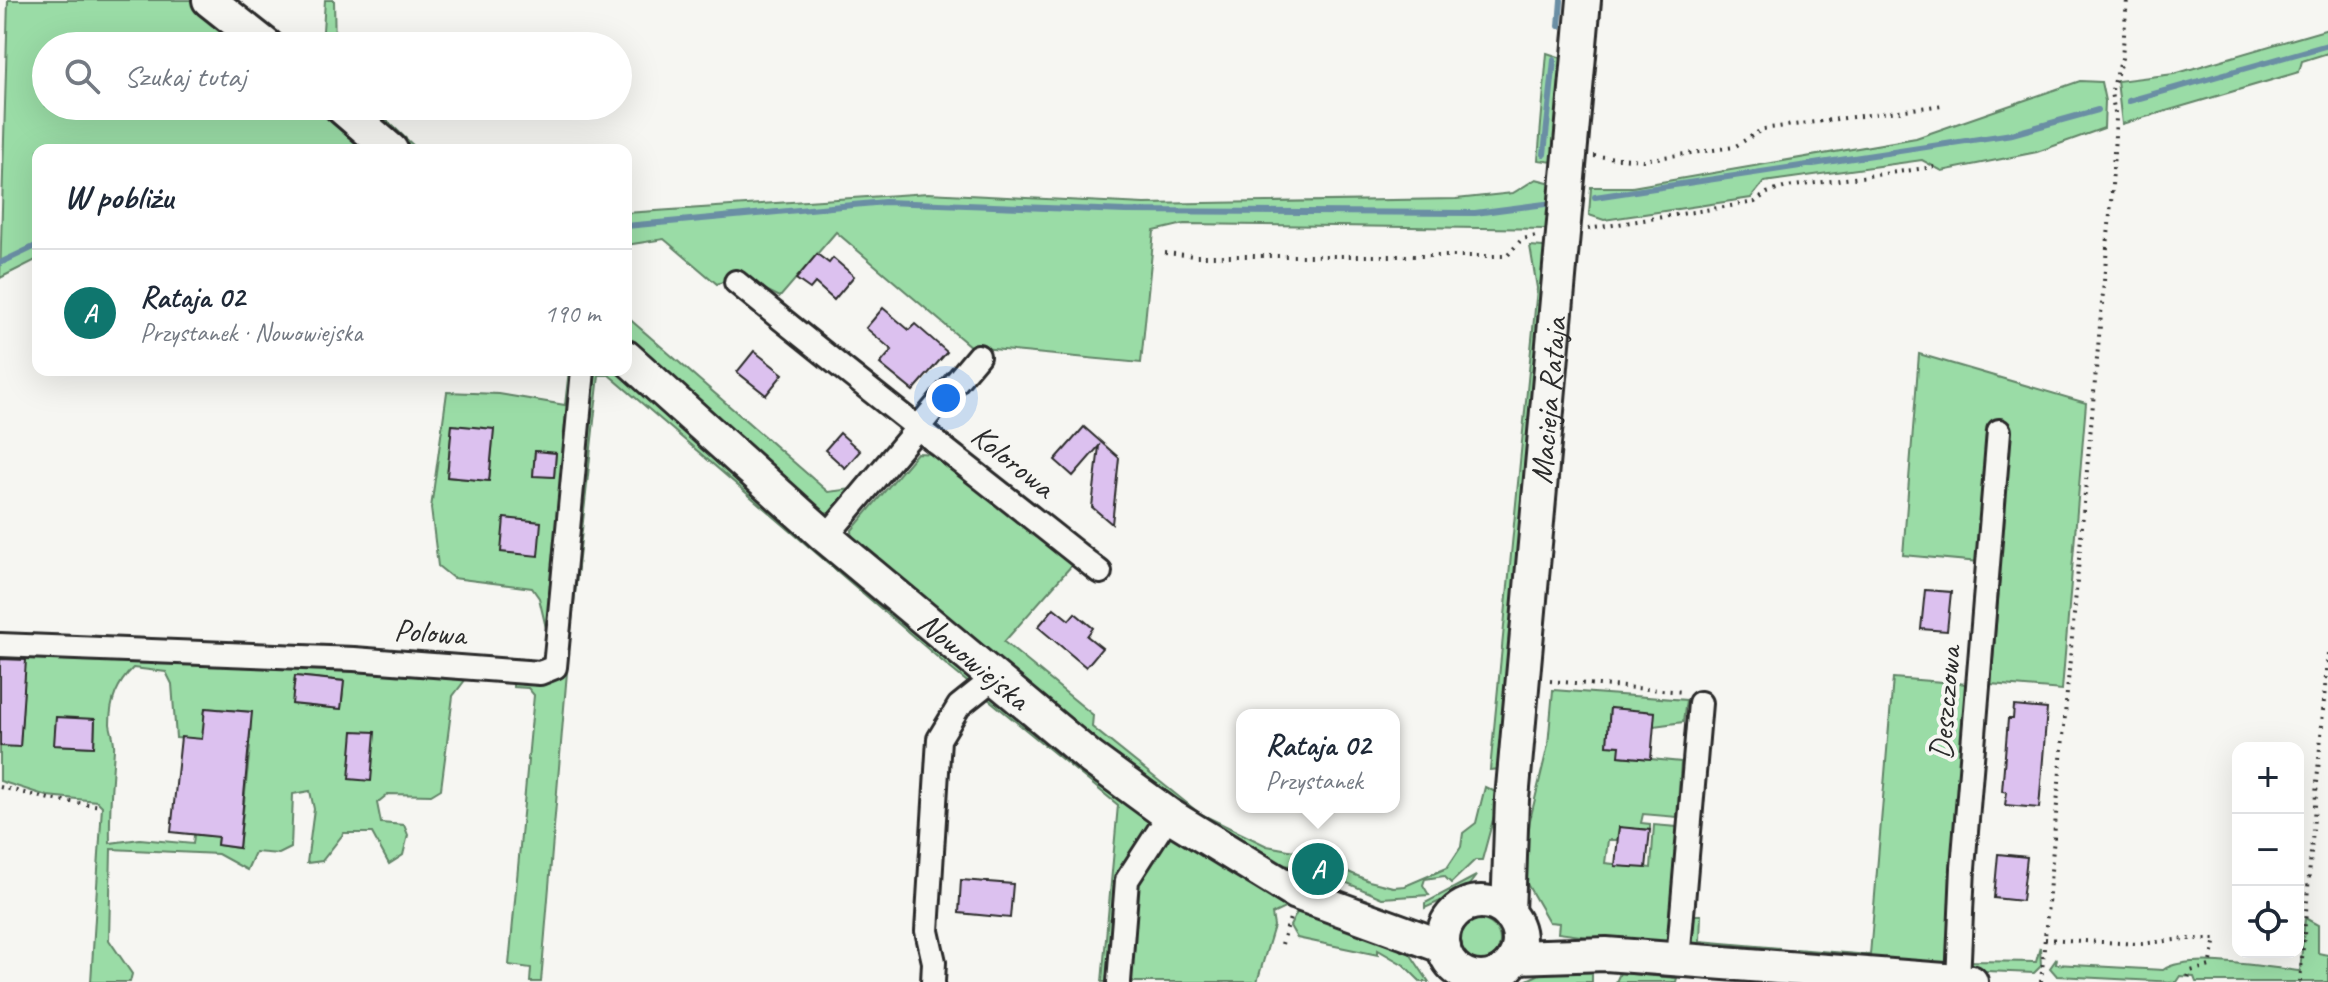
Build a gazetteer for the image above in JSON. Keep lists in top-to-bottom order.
{
  "streets": {
    "street": [
      "Macieja Rataja",
      "Kolorowa",
      "Polowa",
      "Nowowiejska",
      "Deszczowa"
    ]
  },
  "crossings": [
    ["Macieja Rataja", "Nowowiejska"]
  ],
  "page": {
    "search": "Szukaj tutaj",
    "heading": "W pobliżu",
    "list": [
      {
        "mark": "A",
        "name": "Rataja 02",
        "note": "Przystanek · Nowowiejska",
        "value": "190 m"
      }
    ],
    "popup": ["Rataja 02", "Przystanek"],
    "map_buttons": ["+", "−"],
    "pins": "A"
  }
}
